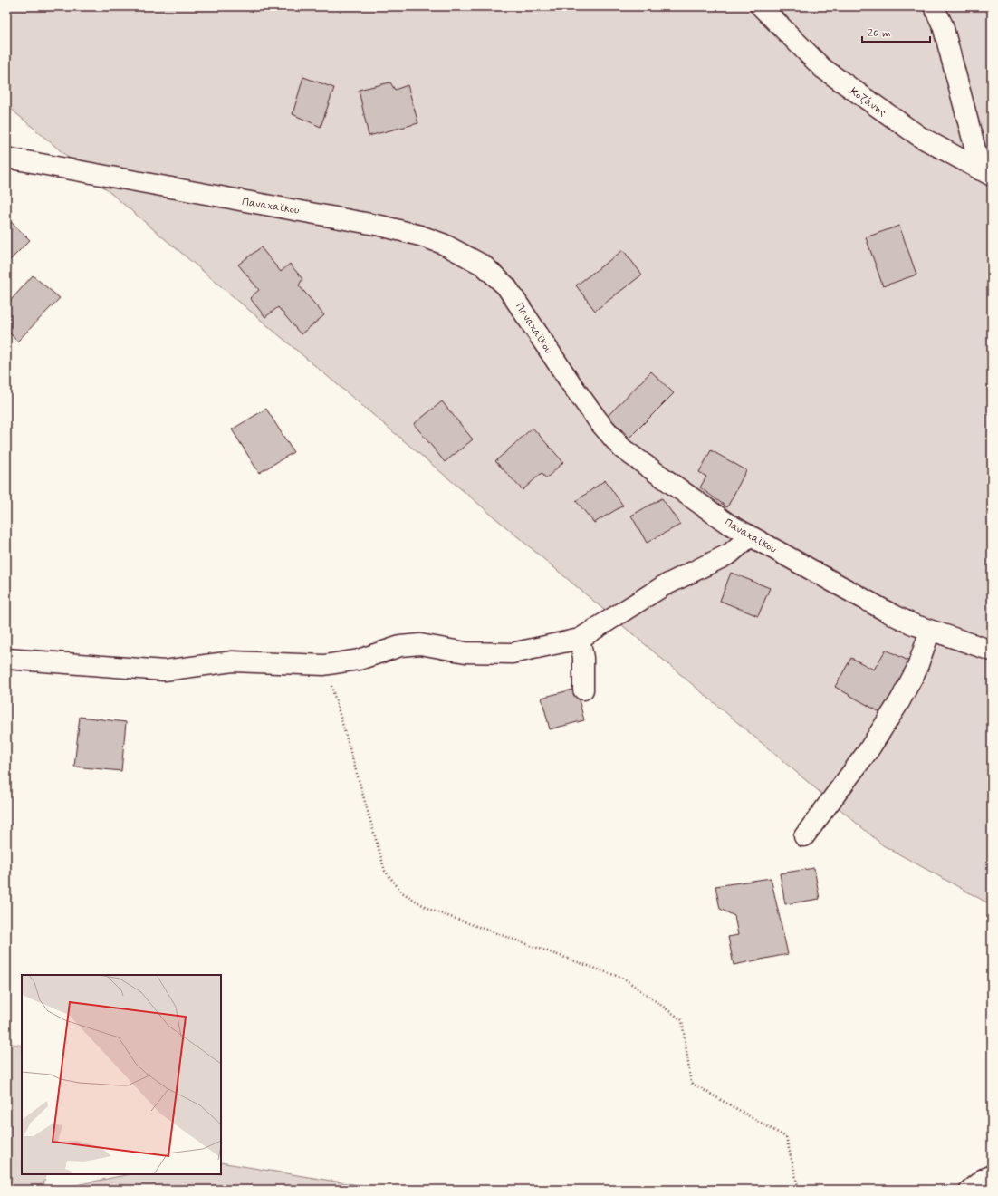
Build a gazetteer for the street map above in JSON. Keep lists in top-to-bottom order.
{
  "streets": {
    "street": ["Κοζάνης", "Παναχαϊκου"]
  },
  "scale_bar": "20 m"
}
